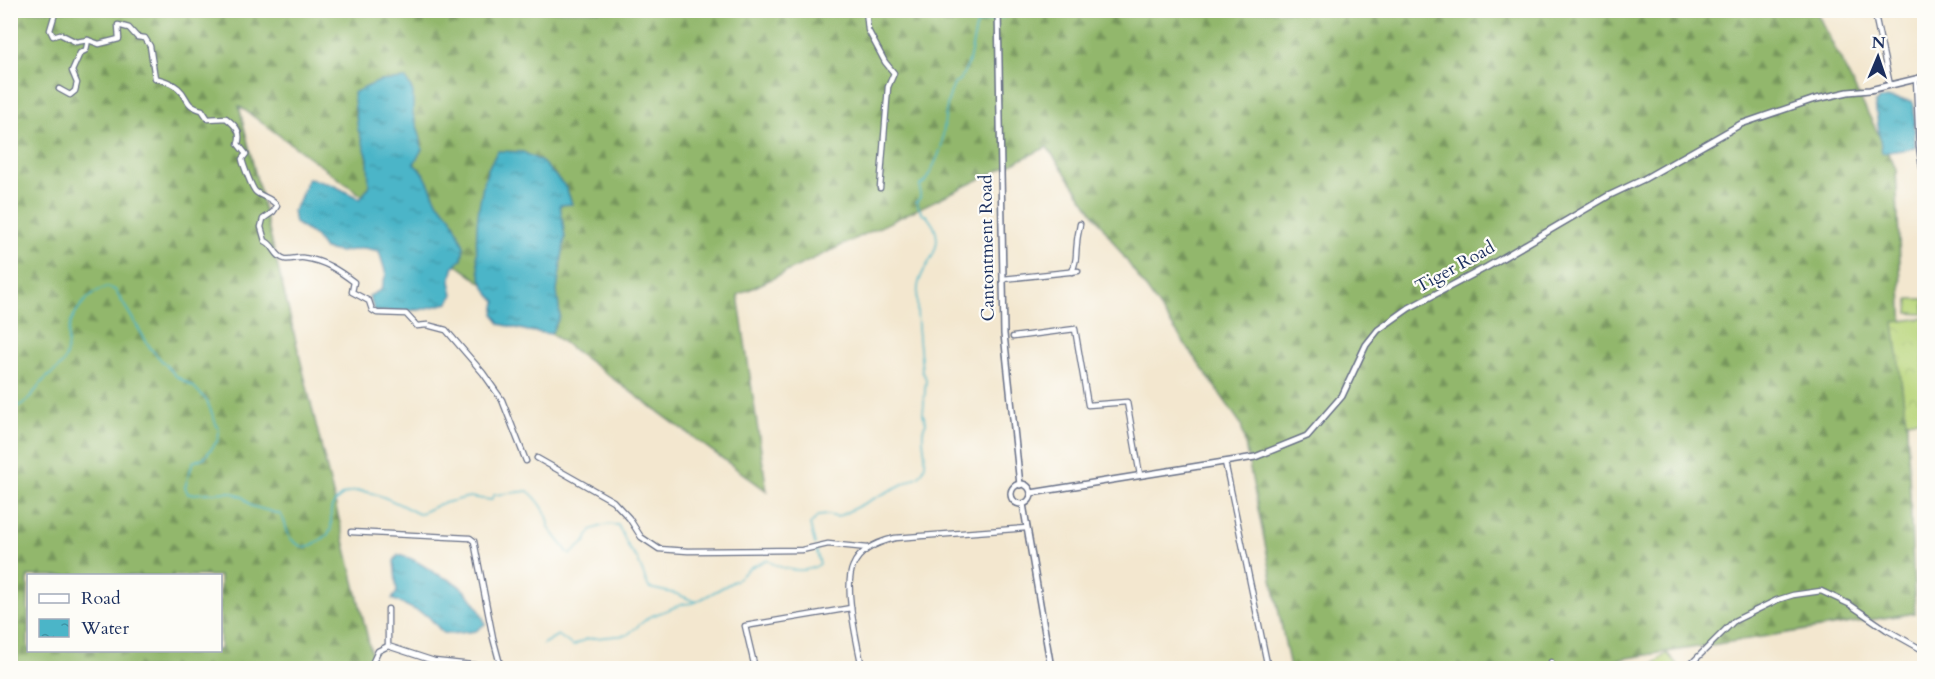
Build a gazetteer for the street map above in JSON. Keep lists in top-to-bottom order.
{
  "streets": {
    "street": ["Cantontment Road", "Tiger Road"]
  },
  "crossings": [
    ["Cantontment Road", "Tiger Road"]
  ],
  "legend": ["Road", "Water"],
  "north": "top"
}
